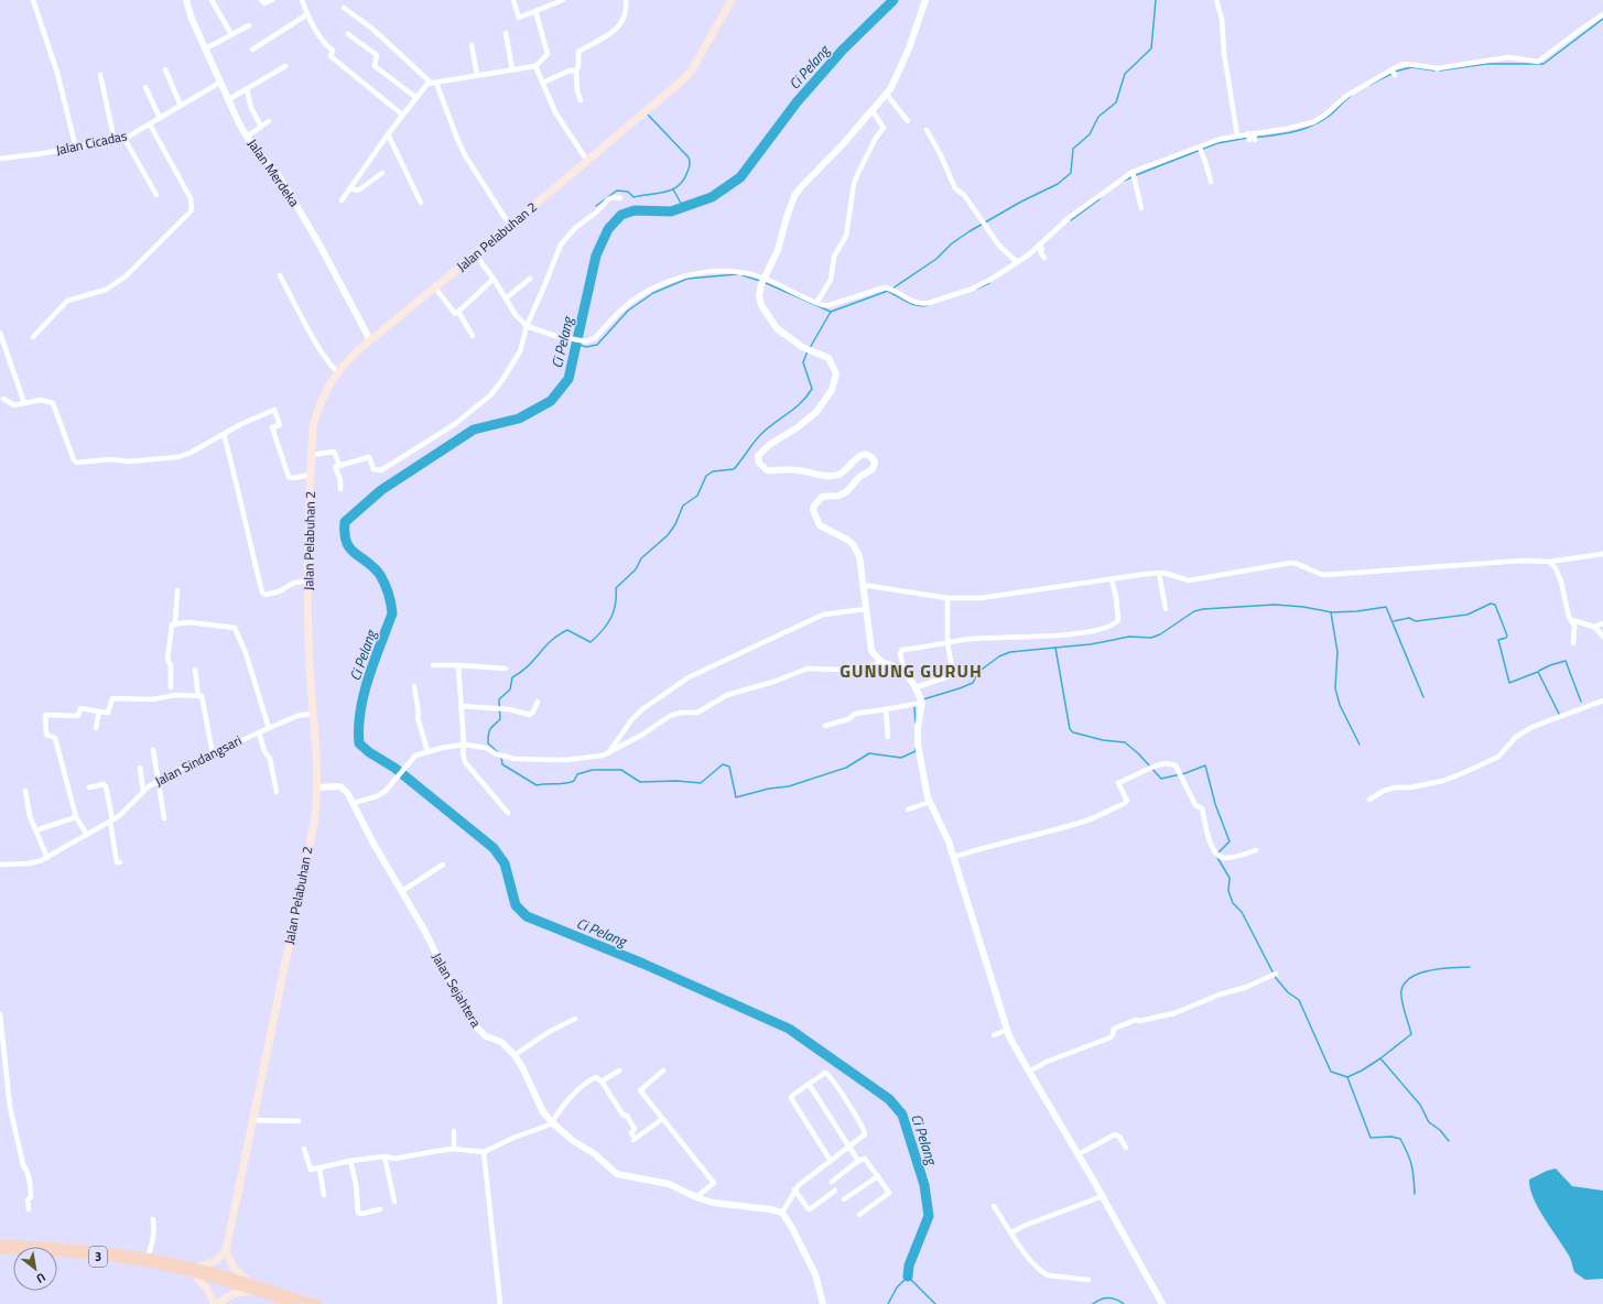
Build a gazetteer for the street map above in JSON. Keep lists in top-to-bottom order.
{
  "streets": {
    "main road": ["Jalan Pelabuhan 2", "3"],
    "street": [
      "Jalan Cicadas",
      "Jalan Merdeka",
      "Jalan Sindangsari",
      "Jalan Sejahtera"
    ]
  },
  "crossings": [
    ["Jalan Cicadas", "Jalan Merdeka"],
    ["Jalan Merdeka", "Jalan Pelabuhan 2"],
    ["Jalan Pelabuhan 2", "Jalan Sindangsari"],
    ["Jalan Pelabuhan 2", "Jalan Sejahtera"]
  ],
  "districts": ["GUNUNG GURUH"],
  "water": ["Ci Pelang"],
  "north": "bottom right"
}
